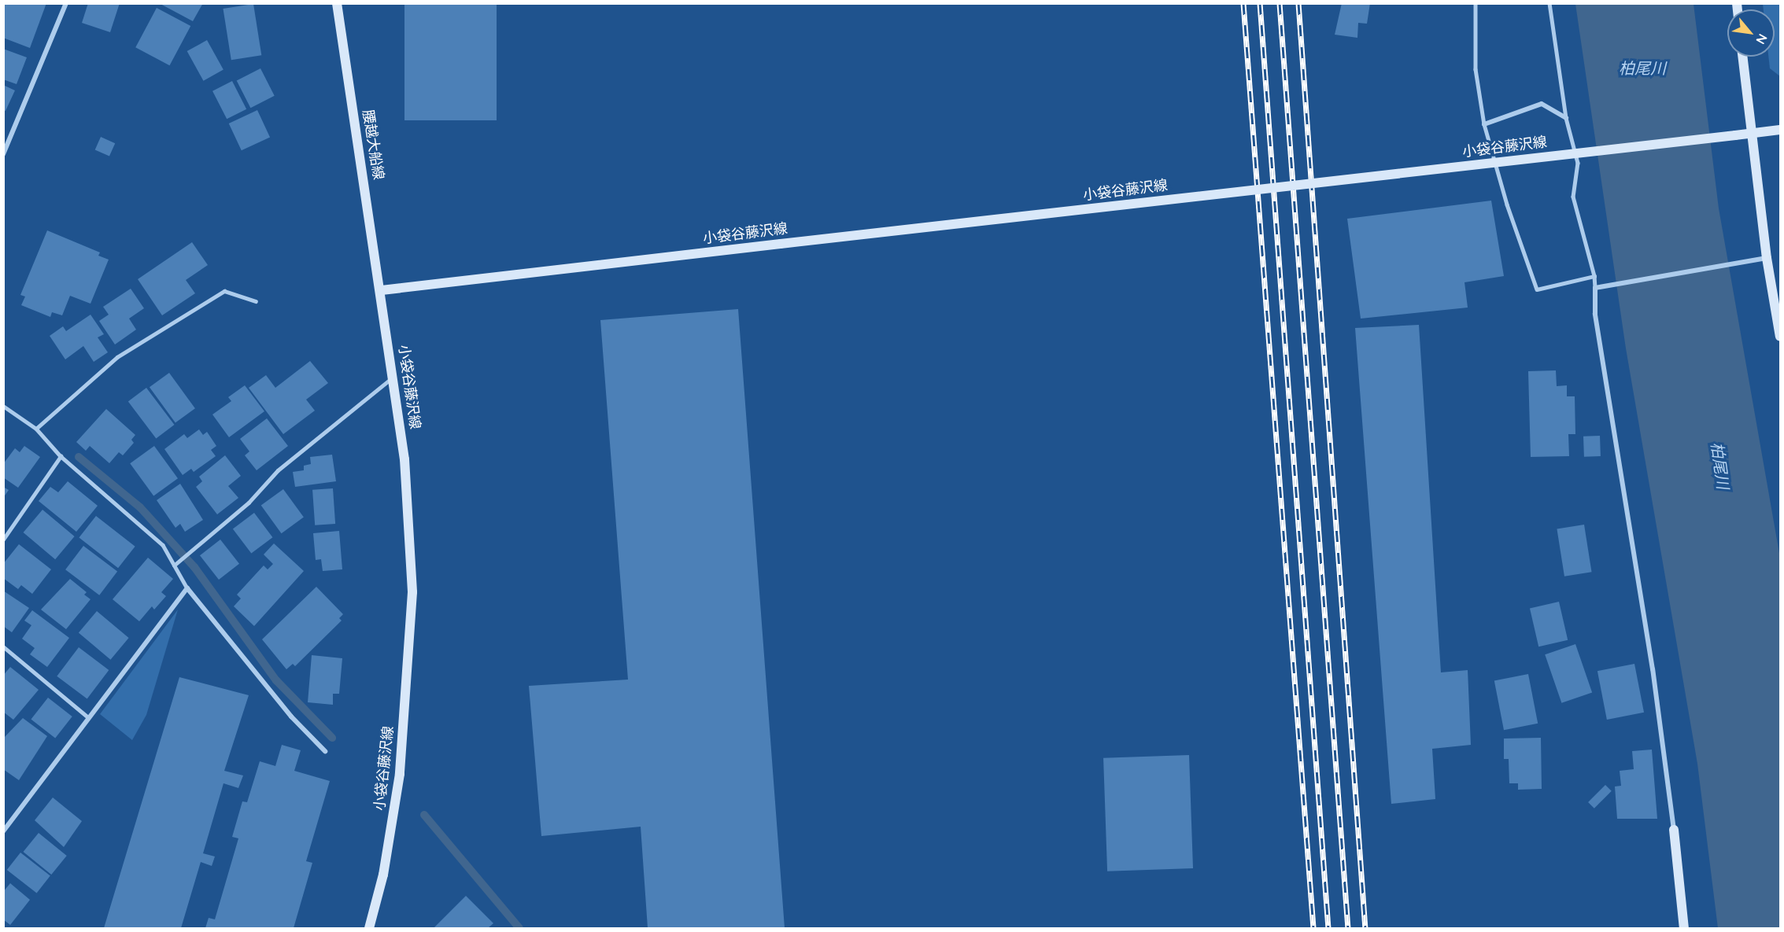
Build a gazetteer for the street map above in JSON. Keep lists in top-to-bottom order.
{
  "streets": {
    "main road": ["腰越大船線", "小袋谷藤沢線"]
  },
  "crossings": [
    ["腰越大船線", "小袋谷藤沢線"]
  ],
  "water": ["柏尾川"],
  "north": "bottom right"
}
